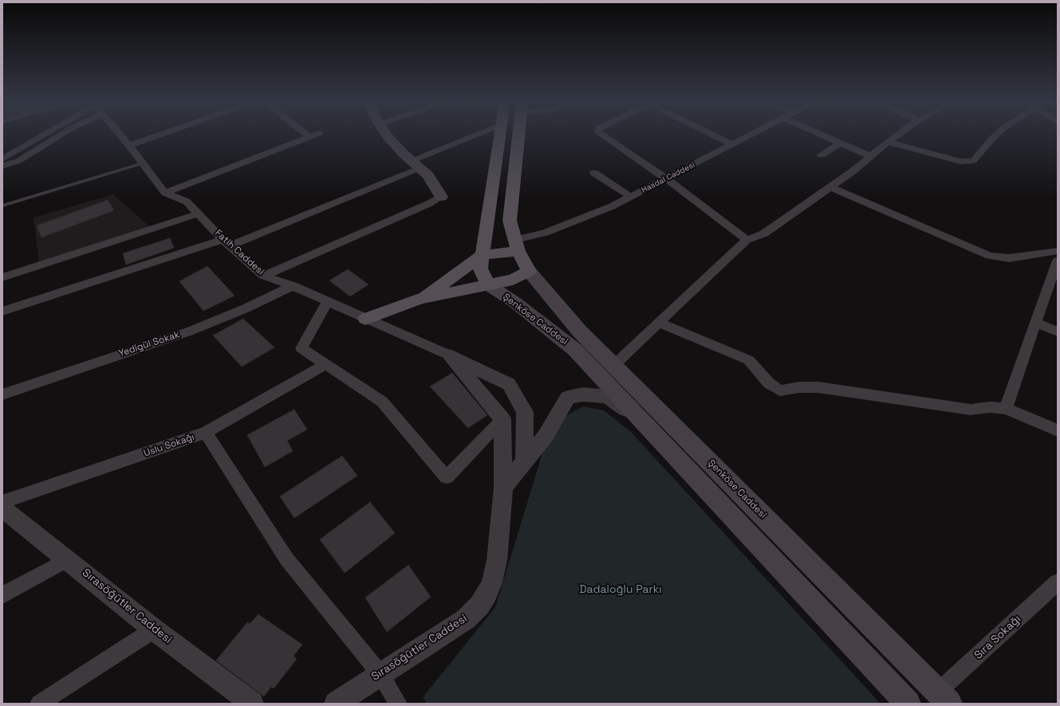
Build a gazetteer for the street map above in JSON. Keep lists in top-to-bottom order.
{
  "streets": {
    "main road": ["Şenköse Caddesi"],
    "street": [
      "Hasdal Caddesi",
      "Fatih Caddesi",
      "Yedigül Sokak",
      "Uslu Sokağı",
      "Sırasöğütler Caddesi",
      "Sıra Sokağı"
    ]
  },
  "crossings": [
    ["Fatih Caddesi", "Yedigül Sokak"],
    ["Şenköse Caddesi", "Sıra Sokağı"]
  ],
  "parks": ["Dadaloğlu Parkı"]
}
